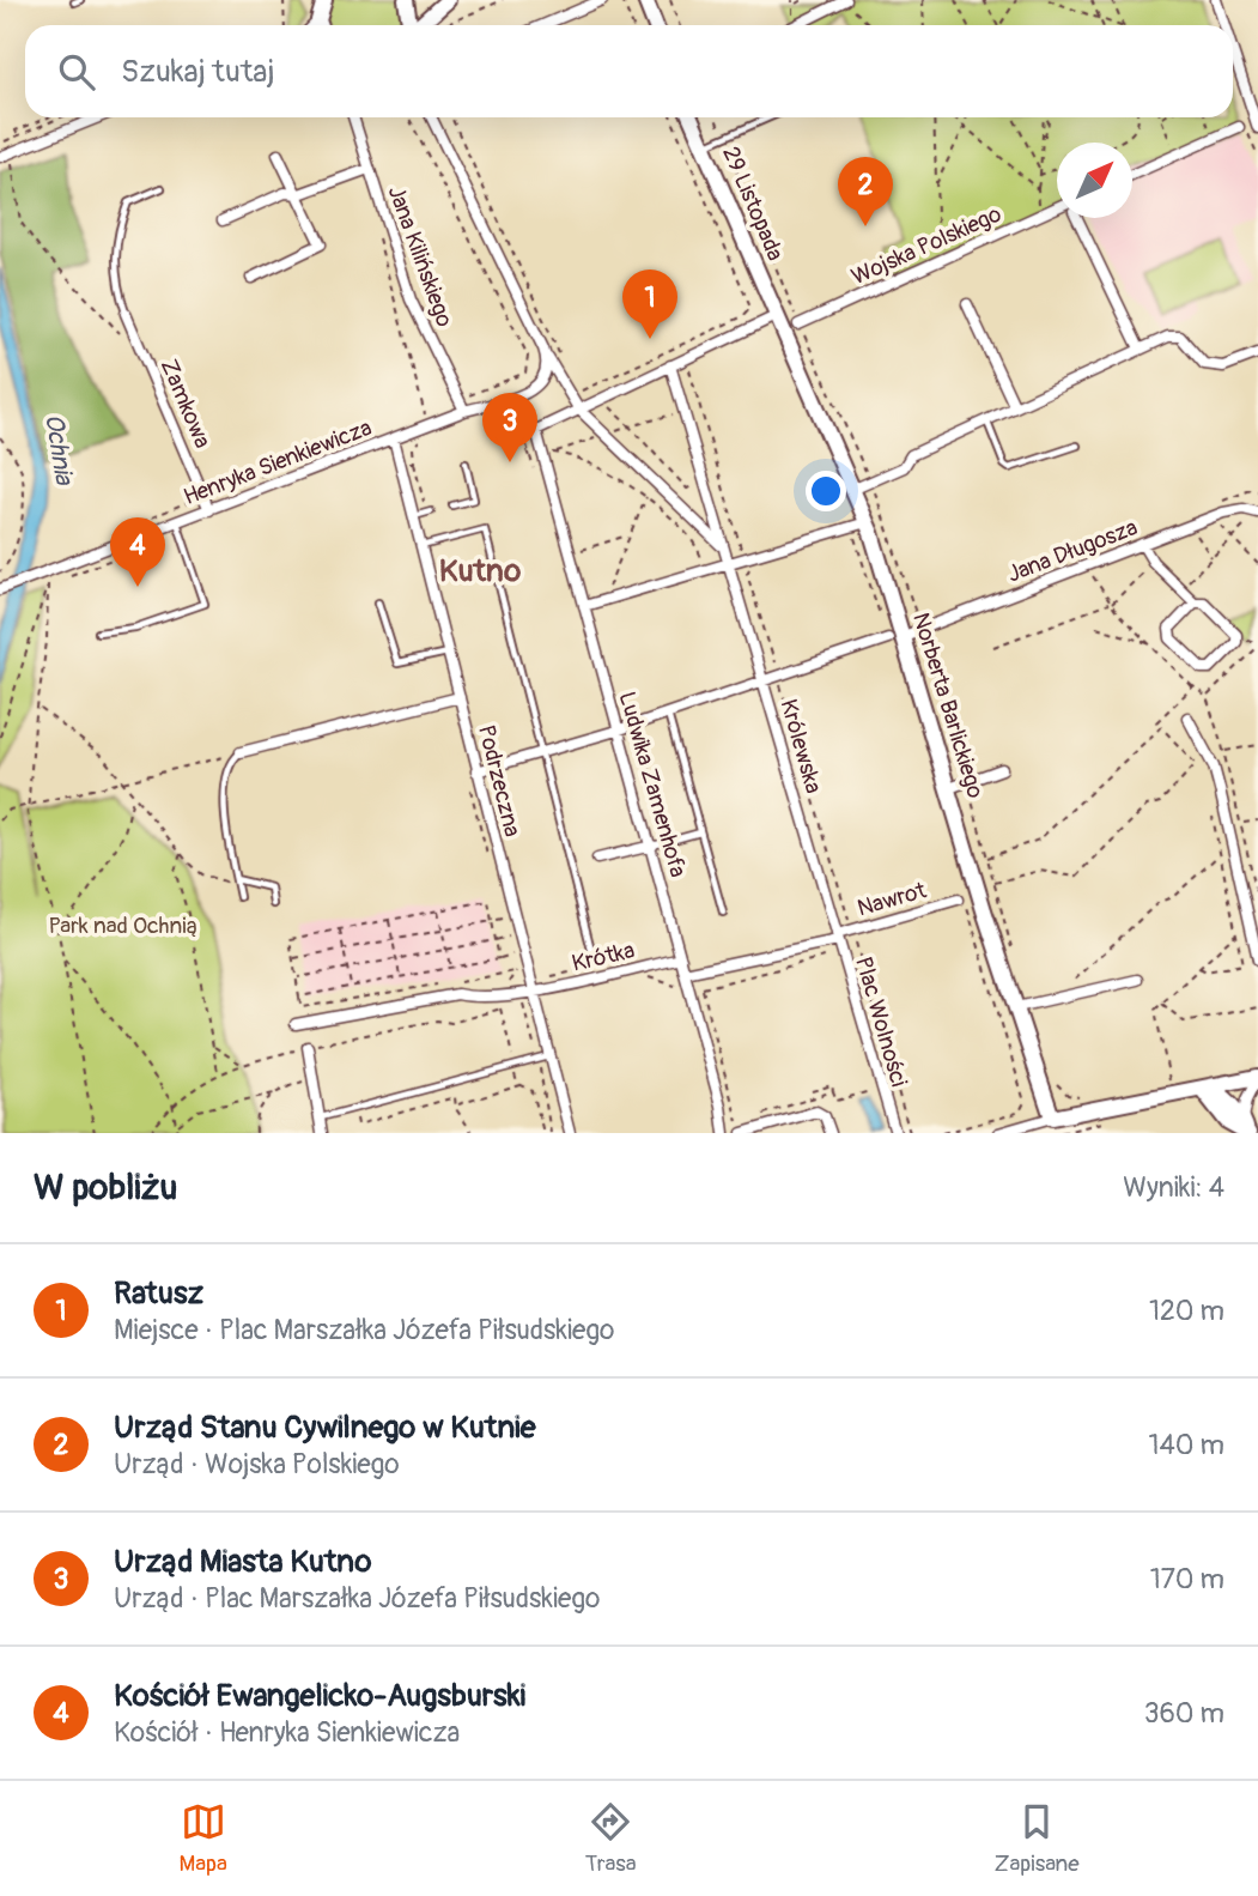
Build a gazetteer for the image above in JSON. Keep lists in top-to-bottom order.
{
  "streets": {
    "street": [
      "29 Listopada",
      "Wojska Polskiego",
      "Jana Kilińskiego",
      "Zamkowa",
      "Henryka Sienkiewicza",
      "Jana Długosza",
      "Norberta Barlickiego",
      "Królewska",
      "Podrzeczna",
      "Ludwika Zamenhofa",
      "Nawrot",
      "Krótka",
      "Plac Wolności"
    ]
  },
  "crossings": [
    ["29 Listopada", "Norberta Barlickiego"],
    ["Jana Kilińskiego", "Henryka Sienkiewicza"],
    ["Zamkowa", "Henryka Sienkiewicza"],
    ["Henryka Sienkiewicza", "Podrzeczna"],
    ["Jana Długosza", "Norberta Barlickiego"],
    ["Jana Długosza", "Królewska"],
    ["Jana Długosza", "Podrzeczna"],
    ["Jana Długosza", "Ludwika Zamenhofa"],
    ["Królewska", "Nawrot"],
    ["Królewska", "Plac Wolności"],
    ["Podrzeczna", "Krótka"],
    ["Ludwika Zamenhofa", "Krótka"],
    ["Ludwika Zamenhofa", "Plac Wolności"],
    ["Nawrot", "Plac Wolności"]
  ],
  "districts": ["Kutno"],
  "water": ["Ochnia"],
  "parks": ["Park nad Ochnią"],
  "north": "top right",
  "page": {
    "search": "Szukaj tutaj",
    "pins": [
      "2",
      "1",
      "3",
      "4"
    ],
    "heading": ["W pobliżu", "Wyniki: 4"],
    "list": [
      {
        "mark": "1",
        "name": "Ratusz",
        "note": "Miejsce · Plac Marszałka Józefa Piłsudskiego",
        "value": "120 m"
      },
      {
        "mark": "2",
        "name": "Urząd Stanu Cywilnego w Kutnie",
        "note": "Urząd · Wojska Polskiego",
        "value": "140 m"
      },
      {
        "mark": "3",
        "name": "Urząd Miasta Kutno",
        "note": "Urząd · Plac Marszałka Józefa Piłsudskiego",
        "value": "170 m"
      },
      {
        "mark": "4",
        "name": "Kościół Ewangelicko-Augsburski",
        "note": "Kościół · Henryka Sienkiewicza",
        "value": "360 m"
      }
    ],
    "nav": ["Mapa", "Trasa", "Zapisane"]
  }
}
